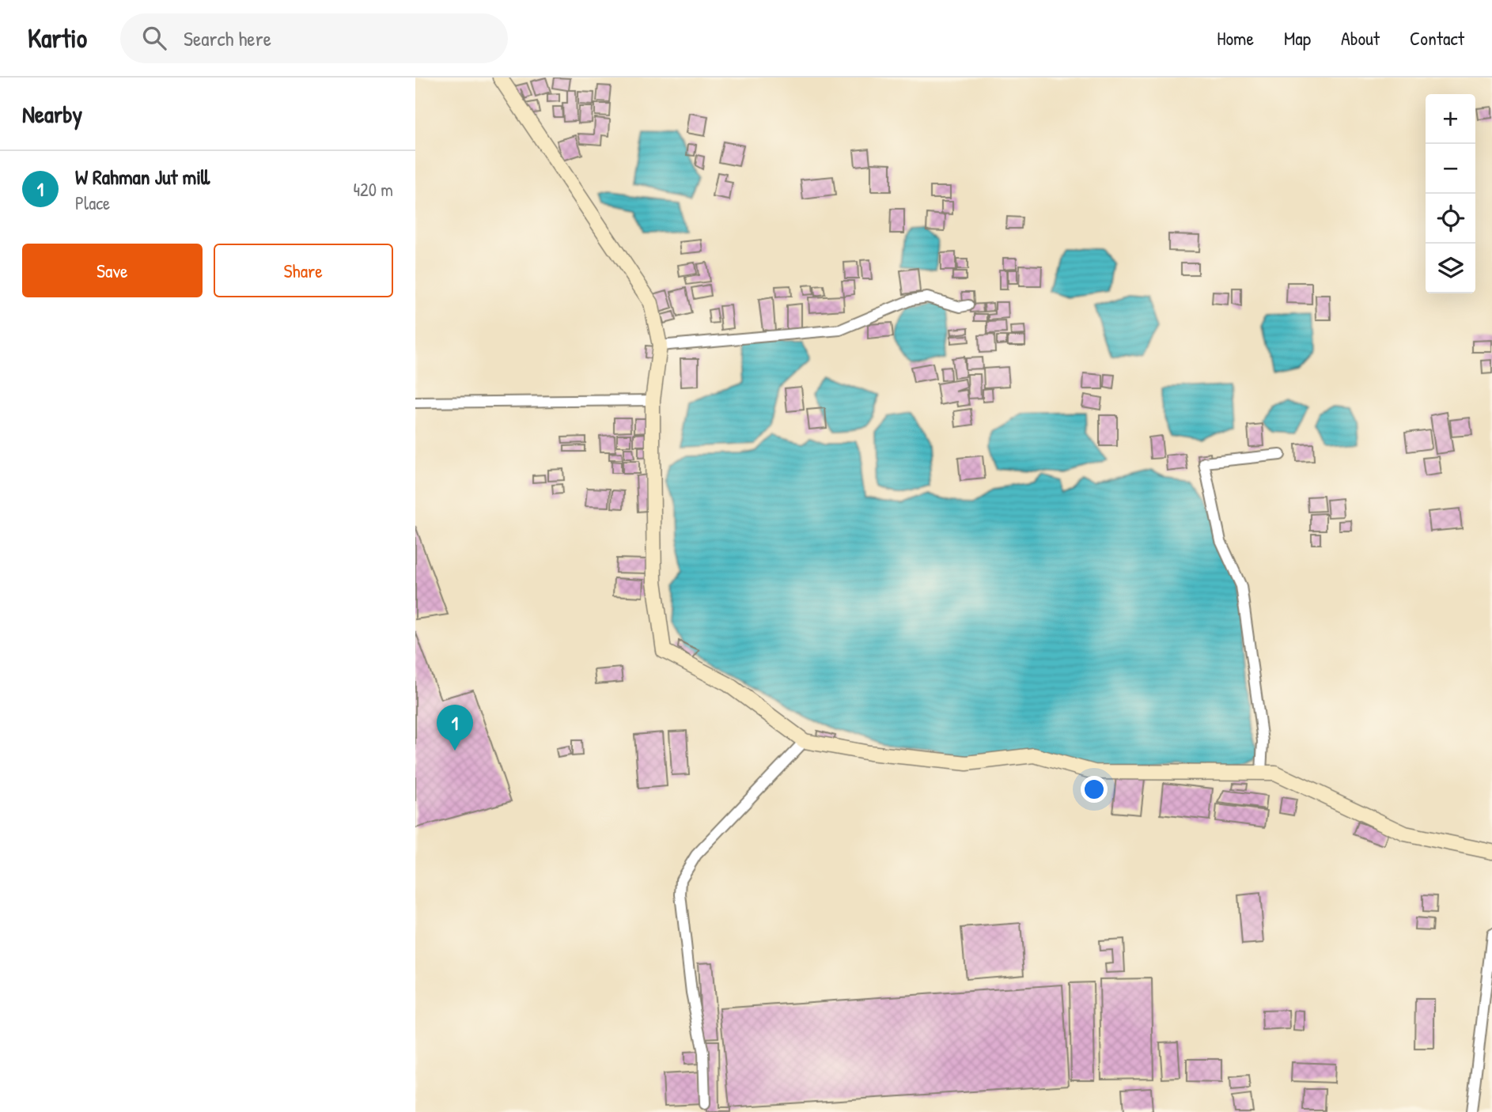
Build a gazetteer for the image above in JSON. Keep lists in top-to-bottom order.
{
  "page": {
    "header": "Kartio",
    "search": "Search here",
    "nav": [
      "Home",
      "Map",
      "About",
      "Contact"
    ],
    "heading": "Nearby",
    "map_buttons": ["+", "−"],
    "list": [
      {
        "mark": "1",
        "name": "W Rahman Jut mill",
        "note": "Place",
        "value": "420 m"
      }
    ],
    "buttons": ["Save", "Share"],
    "pins": "1"
  }
}
